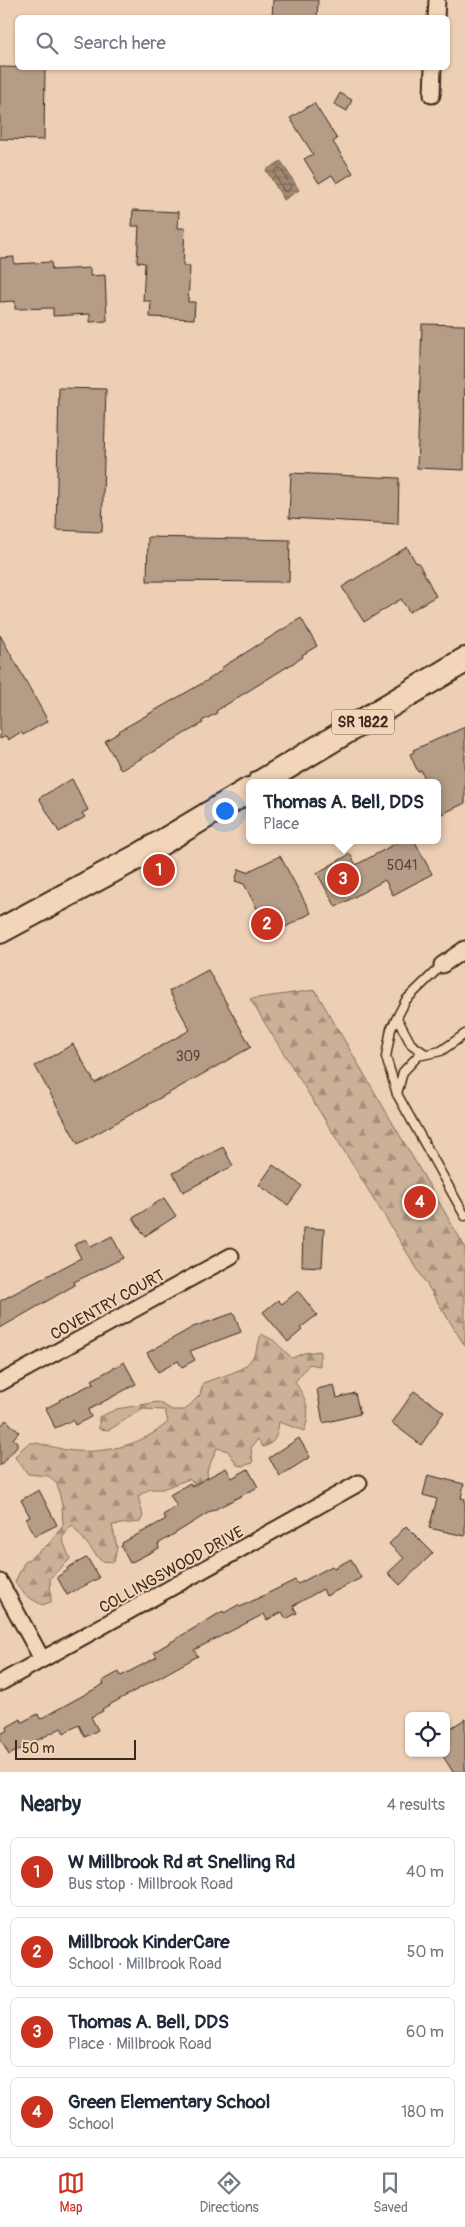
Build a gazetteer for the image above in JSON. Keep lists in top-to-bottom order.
{
  "streets": {
    "main road": ["SR 1822"],
    "street": ["COVENTRY COURT", "COLLINGSWOOD DRIVE"]
  },
  "house_numbers": ["5041", "309"],
  "scale_bar": "50 m",
  "page": {
    "search": "Search here",
    "popup": ["Thomas A. Bell, DDS", "Place"],
    "pins": [
      "1",
      "3",
      "2",
      "4"
    ],
    "scale": "50 m",
    "heading": ["Nearby", "4 results"],
    "list": [
      {
        "mark": "1",
        "name": "W Millbrook Rd at Snelling Rd",
        "note": "Bus stop · Millbrook Road",
        "value": "40 m"
      },
      {
        "mark": "2",
        "name": "Millbrook KinderCare",
        "note": "School · Millbrook Road",
        "value": "50 m"
      },
      {
        "mark": "3",
        "name": "Thomas A. Bell, DDS",
        "note": "Place · Millbrook Road",
        "value": "60 m"
      },
      {
        "mark": "4",
        "name": "Green Elementary School",
        "note": "School",
        "value": "180 m"
      }
    ],
    "nav": ["Map", "Directions", "Saved"]
  }
}
